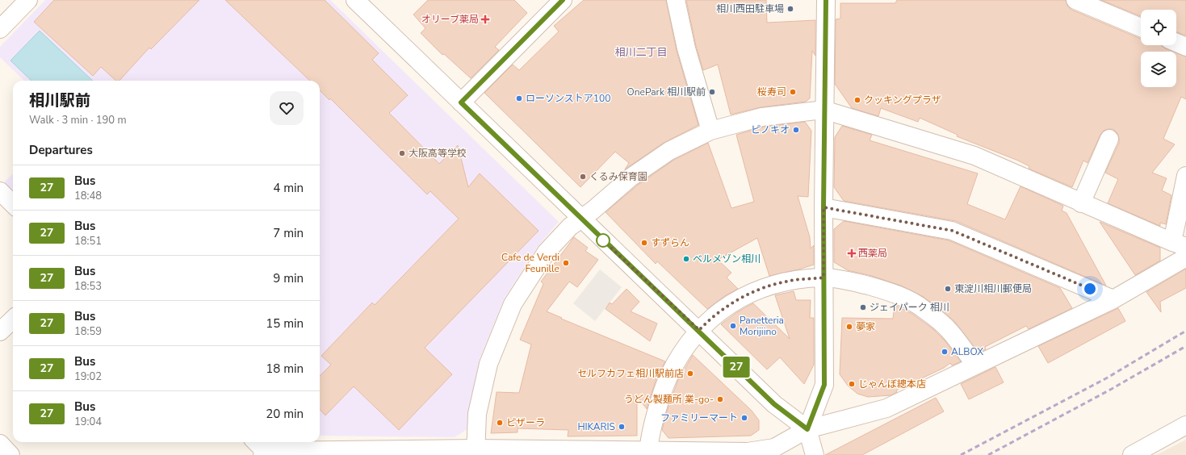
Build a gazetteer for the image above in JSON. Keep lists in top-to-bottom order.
{
  "districts": ["相川二丁目"],
  "places": {
    "other": [
      "相川西田駐車場",
      "OnePark 相川駅前",
      "桜寿司",
      "ローソンストア100",
      "クッキングプラザ",
      "ピノキオ",
      "大阪高等学校",
      "くるみ保育園",
      "すずらん",
      "ベルメゾン相川",
      "Cafe de Verdi Feunille",
      "東淀川相川郵便局",
      "ジェイパーク 相川",
      "Panetteria Morijiino",
      "夢家",
      "ALBOX",
      "セルフカフェ相川駅前店",
      "じゃんぼ總本店",
      "うどん製麺所 業-go-",
      "ファミリーマート",
      "ピザーラ",
      "HIKARIS"
    ],
    "health": ["オリーブ薬局", "西薬局"]
  },
  "lines": ["bus line 27"],
  "page": {
    "on_map": "27",
    "heading": [
      ["相川駅前", "Walk · 3 min · 190 m"],
      "Departures"
    ],
    "list": [
      {
        "mark": "27",
        "name": "Bus",
        "note": "18:48",
        "value": "4 min"
      },
      {
        "mark": "27",
        "name": "Bus",
        "note": "18:51",
        "value": "7 min"
      },
      {
        "mark": "27",
        "name": "Bus",
        "note": "18:53",
        "value": "9 min"
      },
      {
        "mark": "27",
        "name": "Bus",
        "note": "18:59",
        "value": "15 min"
      },
      {
        "mark": "27",
        "name": "Bus",
        "note": "19:02",
        "value": "18 min"
      },
      {
        "mark": "27",
        "name": "Bus",
        "note": "19:04",
        "value": "20 min"
      }
    ]
  }
}
